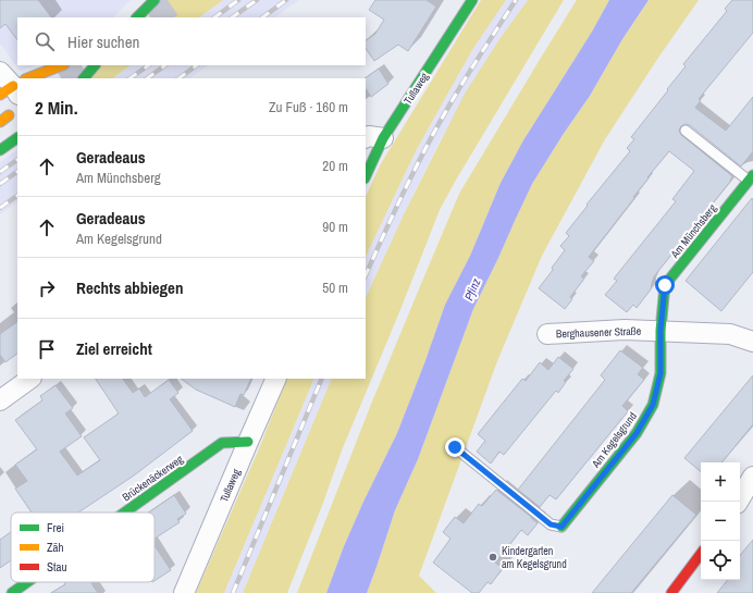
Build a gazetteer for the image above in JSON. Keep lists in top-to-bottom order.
{
  "streets": {
    "main road": [
      "Tullaweg",
      "Am Münchsberg",
      "Am Kegelsgrund",
      "Brückenäckerweg"
    ],
    "street": ["Berghausener Straße"]
  },
  "crossings": [
    ["Tullaweg", "Brückenäckerweg"],
    ["Am Münchsberg", "Berghausener Straße"],
    ["Am Münchsberg", "Am Kegelsgrund"],
    ["Berghausener Straße", "Am Kegelsgrund"]
  ],
  "water": ["Pfinz"],
  "places": ["Kindergarten am Kegelsgrund"],
  "legend": ["Frei", "Zäh", "Stau"],
  "page": {
    "search": "Hier suchen",
    "heading": ["2 Min.", "Zu Fuß · 160 m"],
    "list": [
      ["Geradeaus", "Am Münchsberg", "20 m"],
      ["Geradeaus", "Am Kegelsgrund", "90 m"],
      ["Rechts abbiegen", "50 m"],
      "Ziel erreicht"
    ],
    "map_buttons": ["+", "−"]
  }
}
